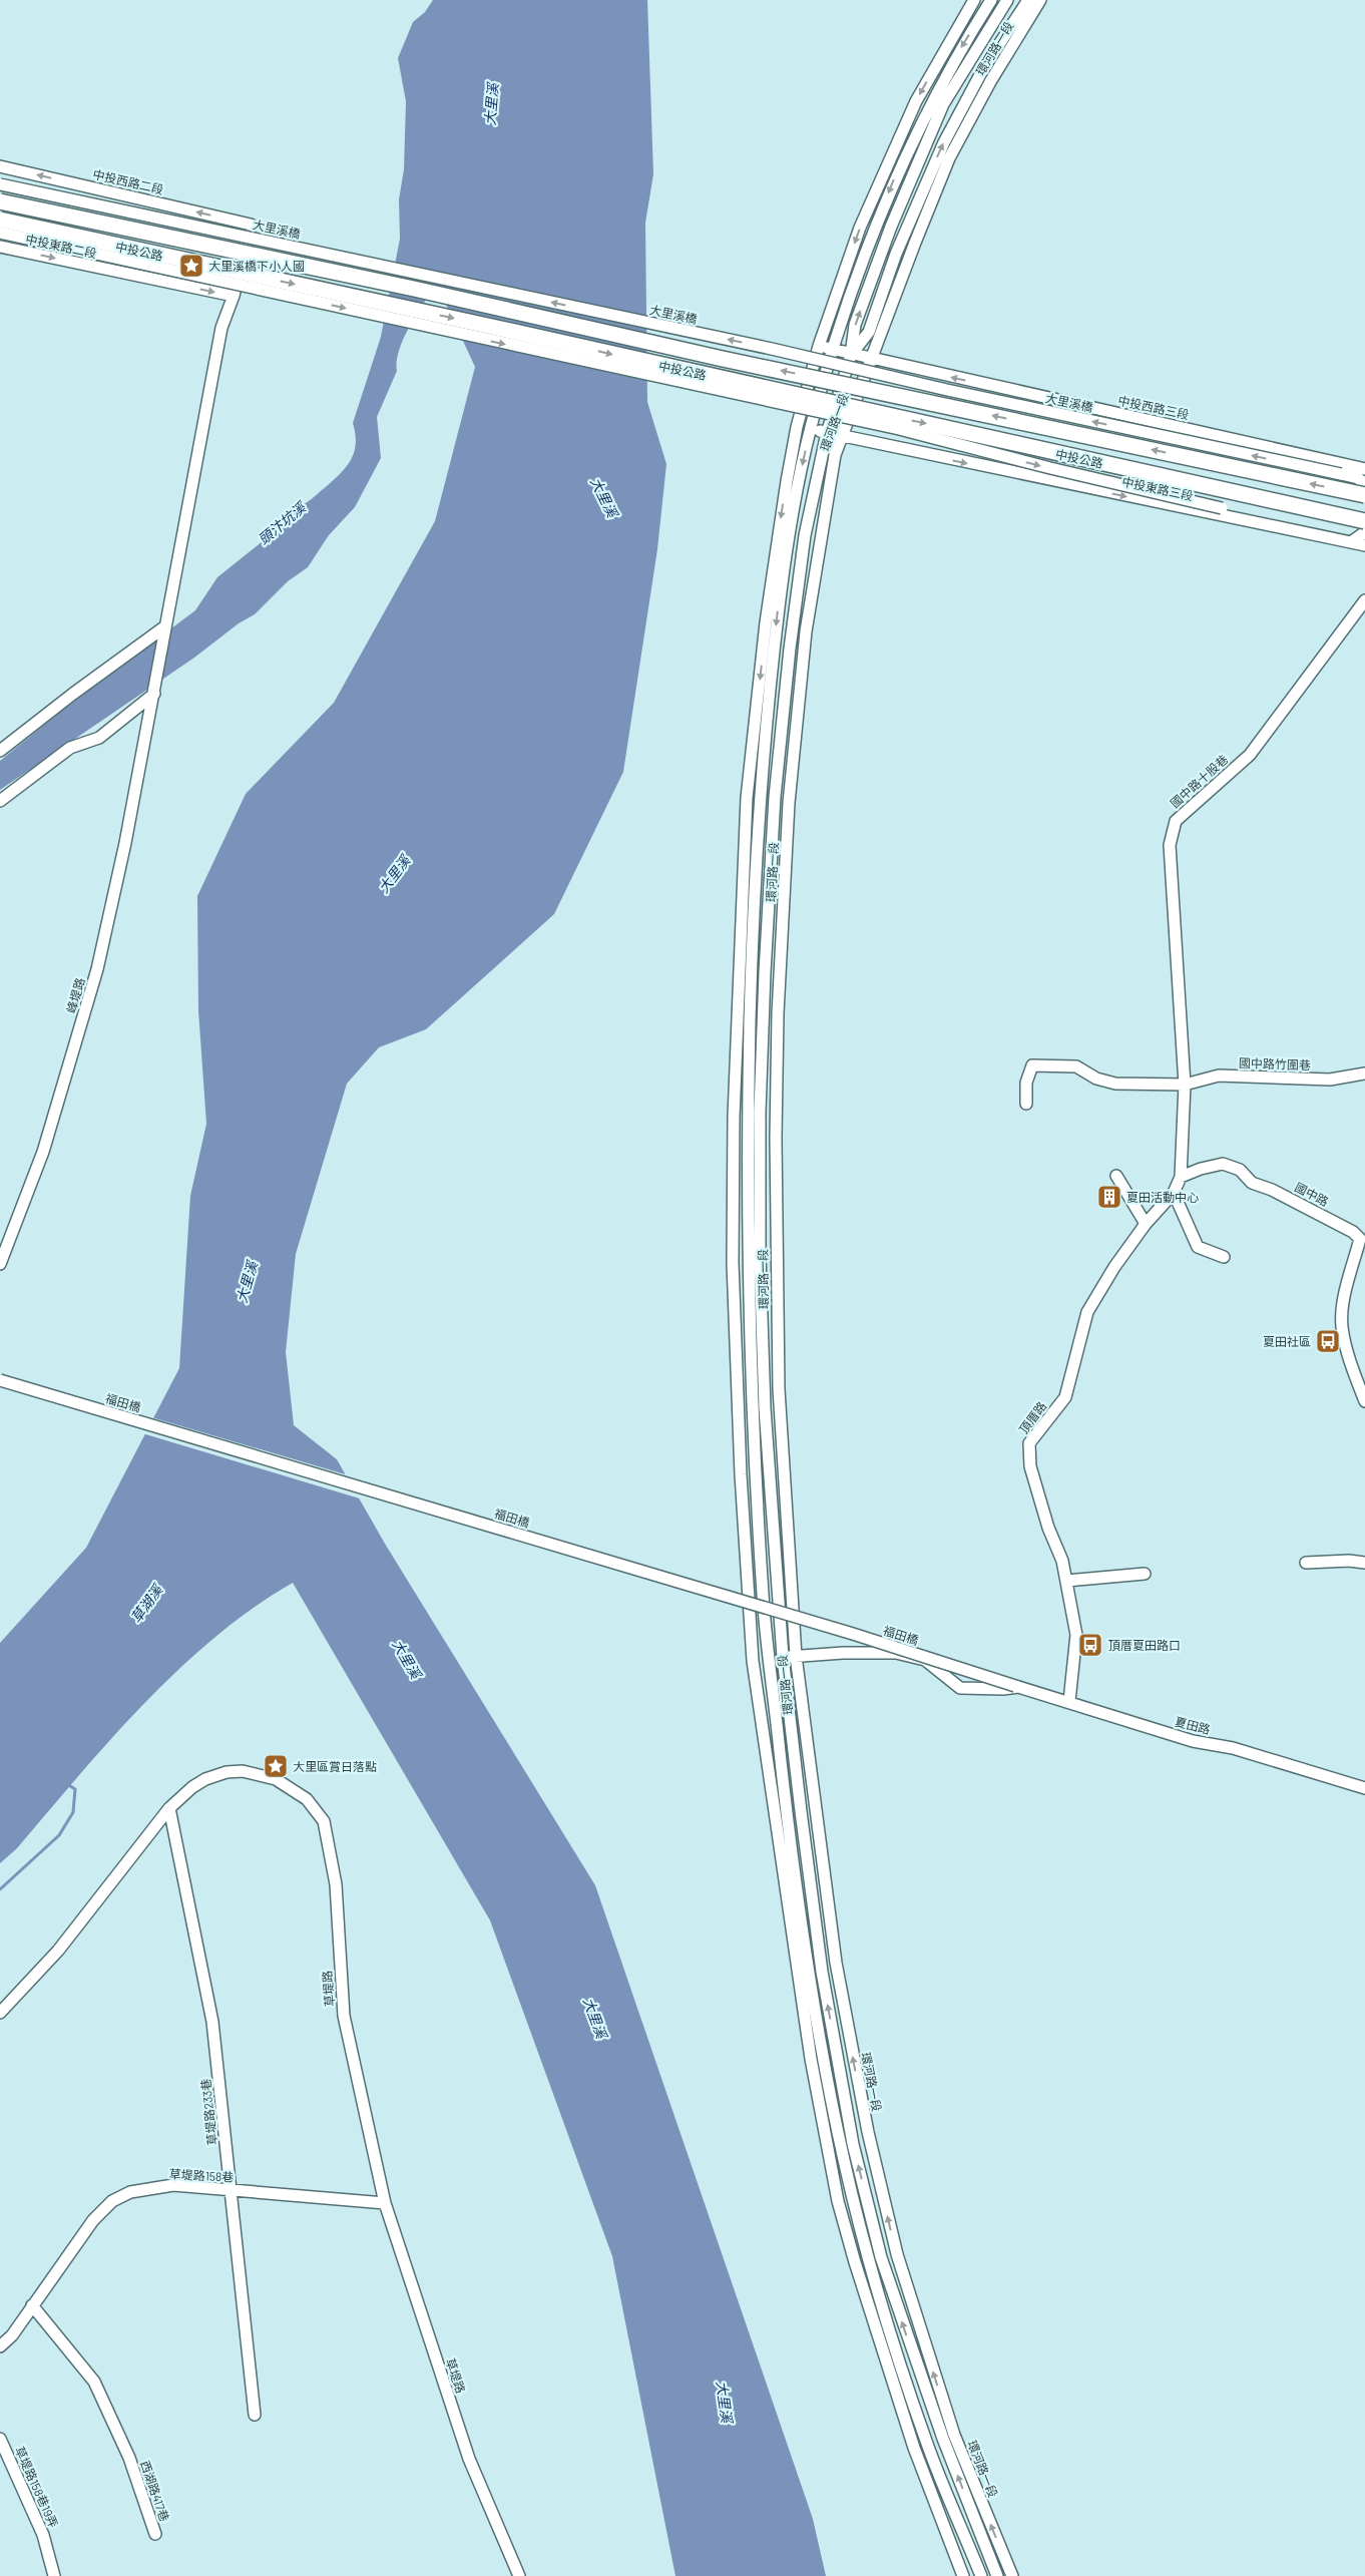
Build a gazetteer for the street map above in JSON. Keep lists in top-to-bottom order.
{
  "streets": {
    "main road": ["中投公路"],
    "street": [
      "環河路一段",
      "中投西路二段",
      "大里溪橋",
      "中投東路二段",
      "中投西路三段",
      "中投東路三段",
      "國中路十股巷",
      "峰堤路",
      "國中路竹圍巷",
      "國中路",
      "福田橋",
      "頂厝路",
      "夏田路",
      "草堤路",
      "草堤路233巷",
      "草堤路158巷",
      "草堤路158巷19弄",
      "西湖路417巷"
    ]
  },
  "crossings": [
    ["環河路一段", "中投西路三段"],
    ["環河路一段", "中投東路三段"],
    ["中投西路二段", "中投東路二段"],
    ["國中路十股巷", "國中路竹圍巷"],
    ["國中路", "頂厝路"],
    ["福田橋", "夏田路"],
    ["頂厝路", "夏田路"],
    ["草堤路", "草堤路233巷"],
    ["草堤路", "草堤路158巷"],
    ["草堤路233巷", "草堤路158巷"],
    ["草堤路158巷", "西湖路417巷"]
  ],
  "water": ["大里溪", "頭汴坑溪", "草湖溪"],
  "places": {
    "place": ["大里溪橋下小人國", "大里區賞日落點"],
    "building": ["夏田活動中心"],
    "bus stop": ["夏田社區", "頂厝夏田路口"]
  }
}
